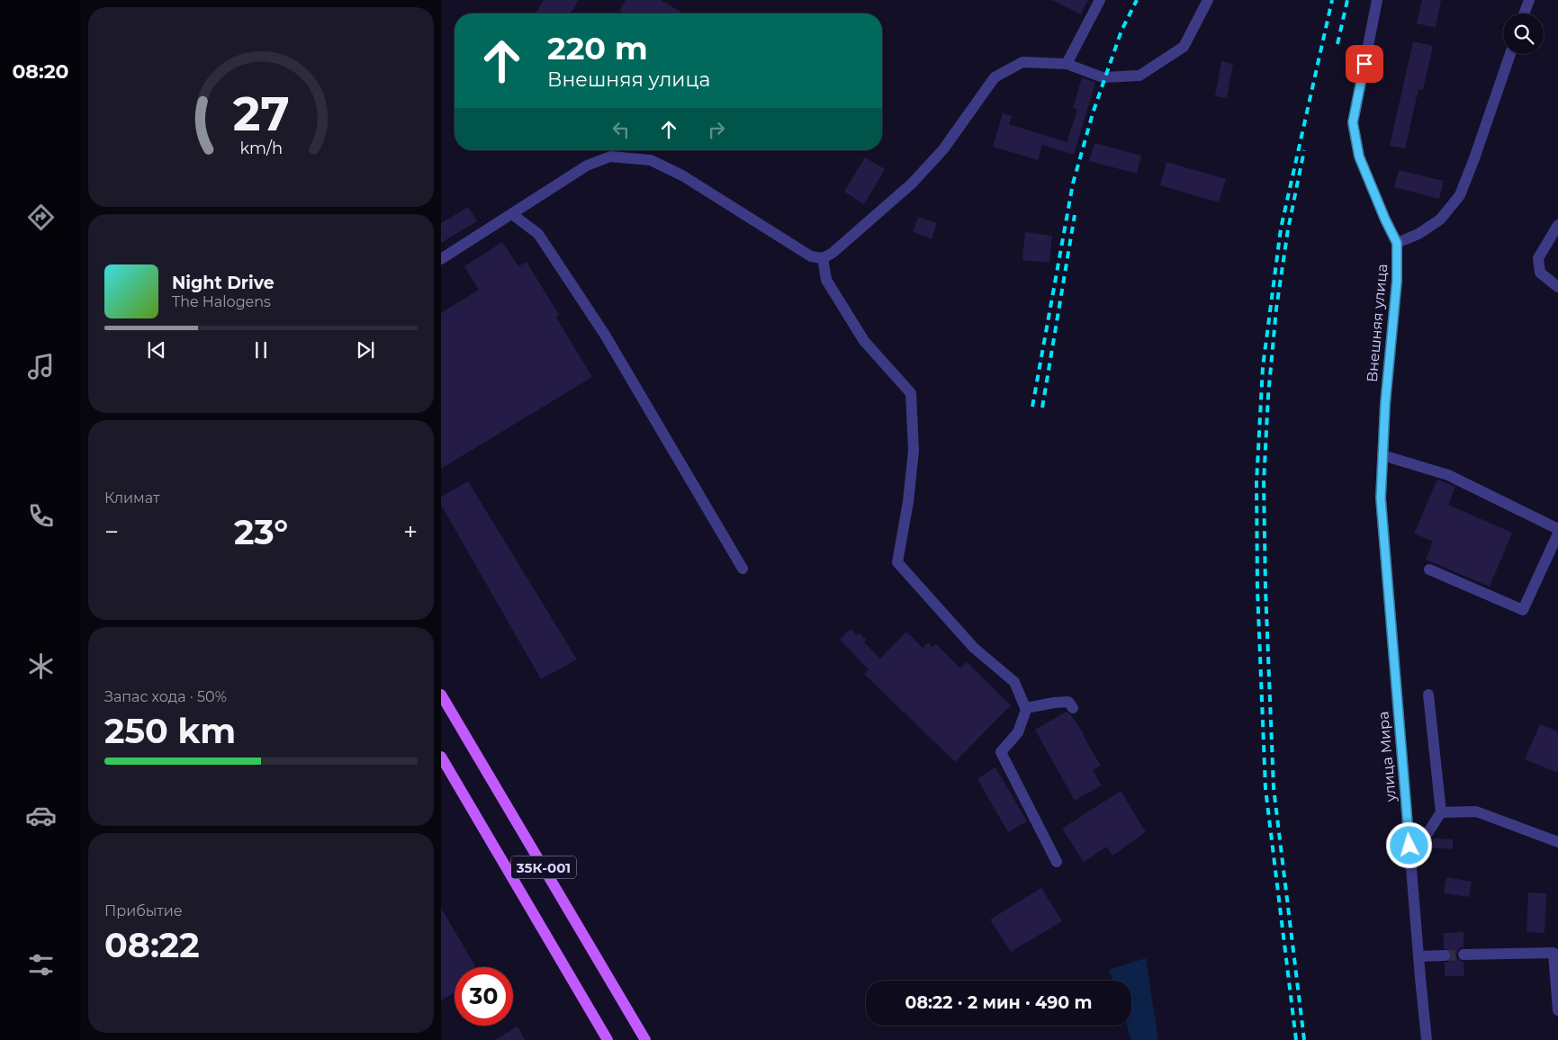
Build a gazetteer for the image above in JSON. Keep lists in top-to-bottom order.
{
  "streets": {
    "main road": ["35К-001"],
    "street": ["Внешняя улица", "улица Мира"]
  },
  "crossings": [
    ["Внешняя улица", "улица Мира"]
  ],
  "page": {
    "tabs": "08:20",
    "turn": ["220 m", "Внешняя улица"],
    "song": ["Night Drive", "The Halogens"],
    "tile": [
      "Климат",
      ["Запас хода · 50%", "250 km"],
      ["Прибытие", "08:22"]
    ],
    "heat": ["−", "23°", "+"],
    "limit": "30",
    "trip": "08:22 · 2 мин · 490 m",
    "gauge": ["27", "km/h"]
  }
}
